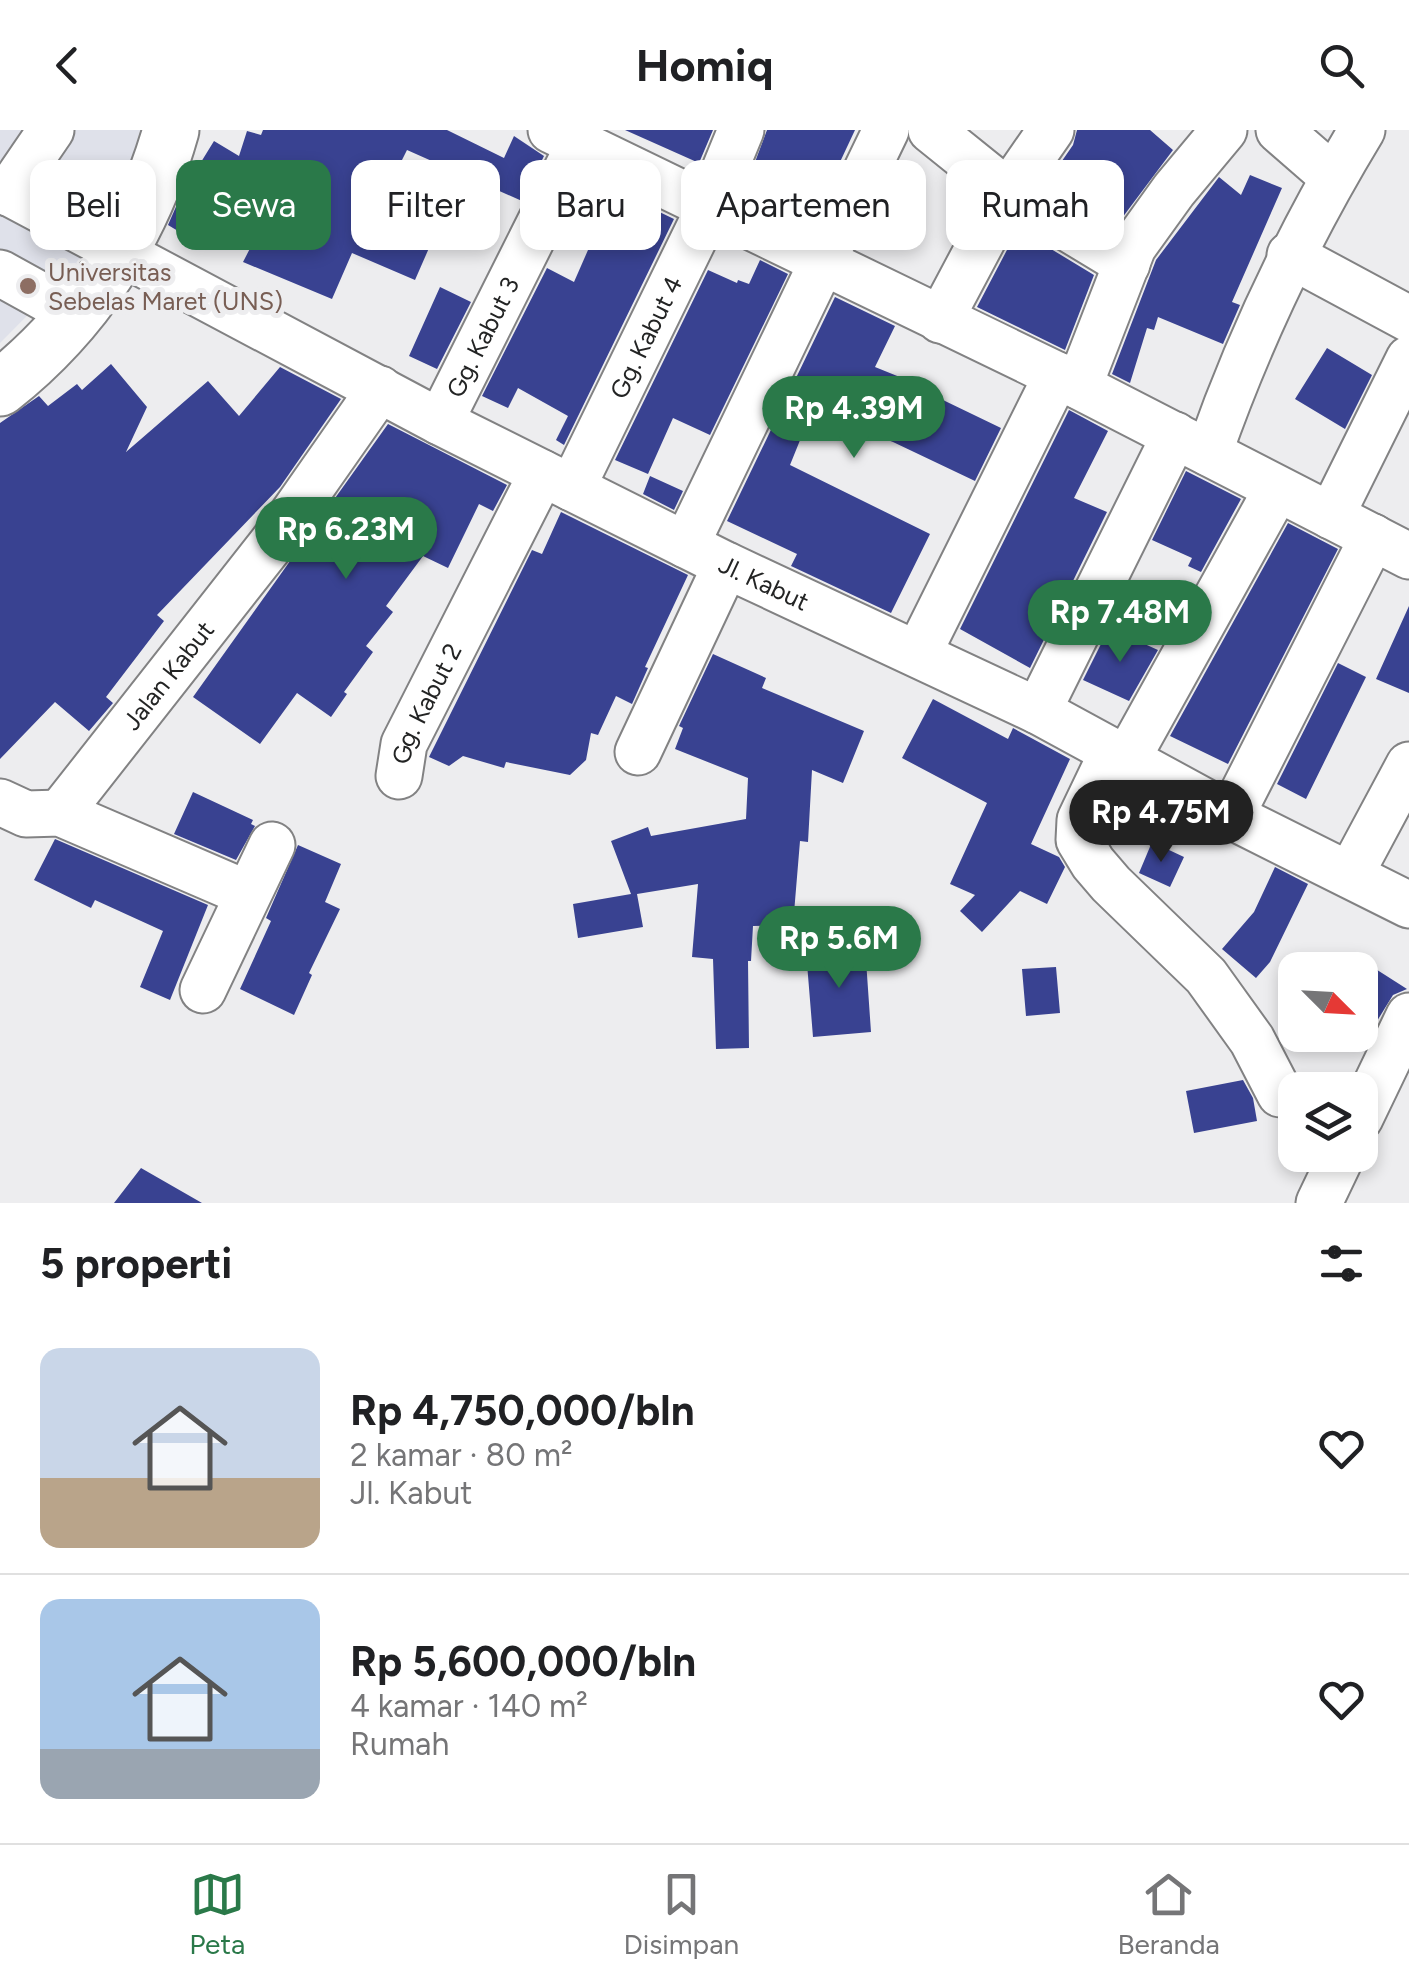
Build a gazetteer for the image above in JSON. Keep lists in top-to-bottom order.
{
  "streets": {
    "street": [
      "Gg. Kabut 3",
      "Gg. Kabut 4",
      "Jl. Kabut",
      "Jalan Kabut",
      "Gg. Kabut 2"
    ]
  },
  "crossings": [
    ["Gg. Kabut 3", "Jl. Kabut"],
    ["Gg. Kabut 4", "Jl. Kabut"],
    ["Gg. Kabut 4", "Gg. Kabut 2"],
    ["Jl. Kabut", "Jalan Kabut"],
    ["Jl. Kabut", "Gg. Kabut 2"]
  ],
  "places": ["Universitas Sebelas Maret (UNS)"],
  "north": "bottom right",
  "page": {
    "header": "Homiq",
    "chip": [
      "Beli",
      "Sewa",
      "Filter",
      "Baru",
      "Apartemen",
      "Rumah"
    ],
    "price": [
      "Rp 4.39M",
      "Rp 6.23M",
      "Rp 7.48M",
      "Rp 4.75M",
      "Rp 5.6M"
    ],
    "heading": "5 properti",
    "list": [
      {
        "name": "Rp 4,750,000/bln",
        "note": "2 kamar · 80 m² · Jl. Kabut"
      },
      {
        "name": "Rp 5,600,000/bln",
        "note": "4 kamar · 140 m² · Rumah"
      }
    ],
    "tabs": ["Peta", "Disimpan", "Beranda"]
  }
}
